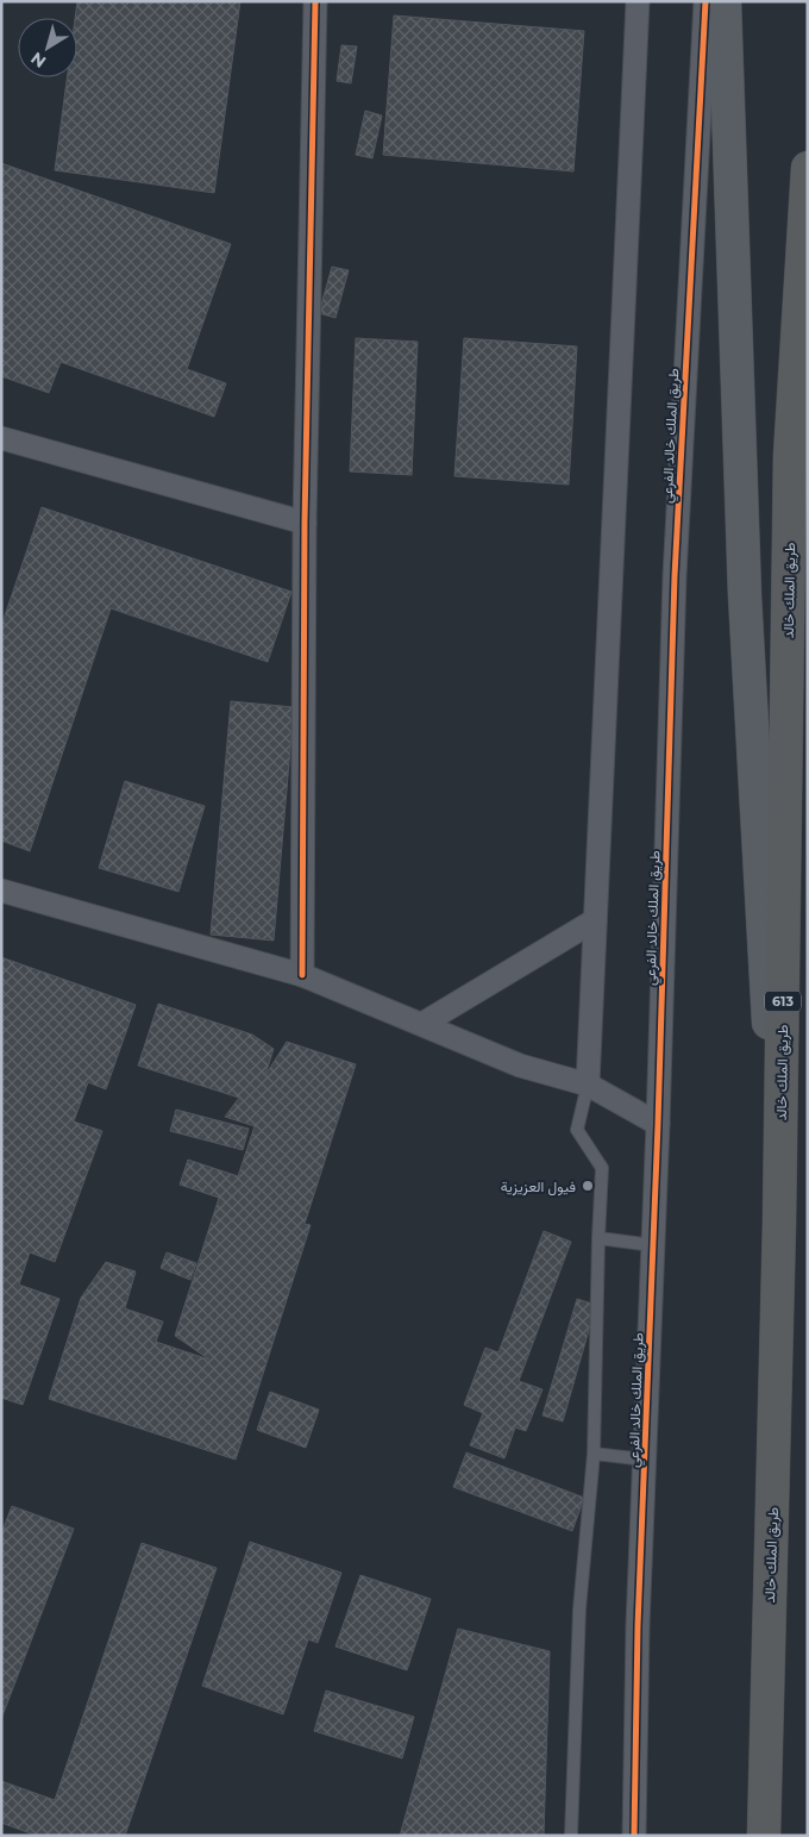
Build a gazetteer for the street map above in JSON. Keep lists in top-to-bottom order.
{
  "streets": {
    "highway": ["طريق الملك خالد", "613"],
    "street": ["طريق الملك خالد الفرعي"]
  },
  "places": ["فيول العزيزية"],
  "north": "bottom left"
}
